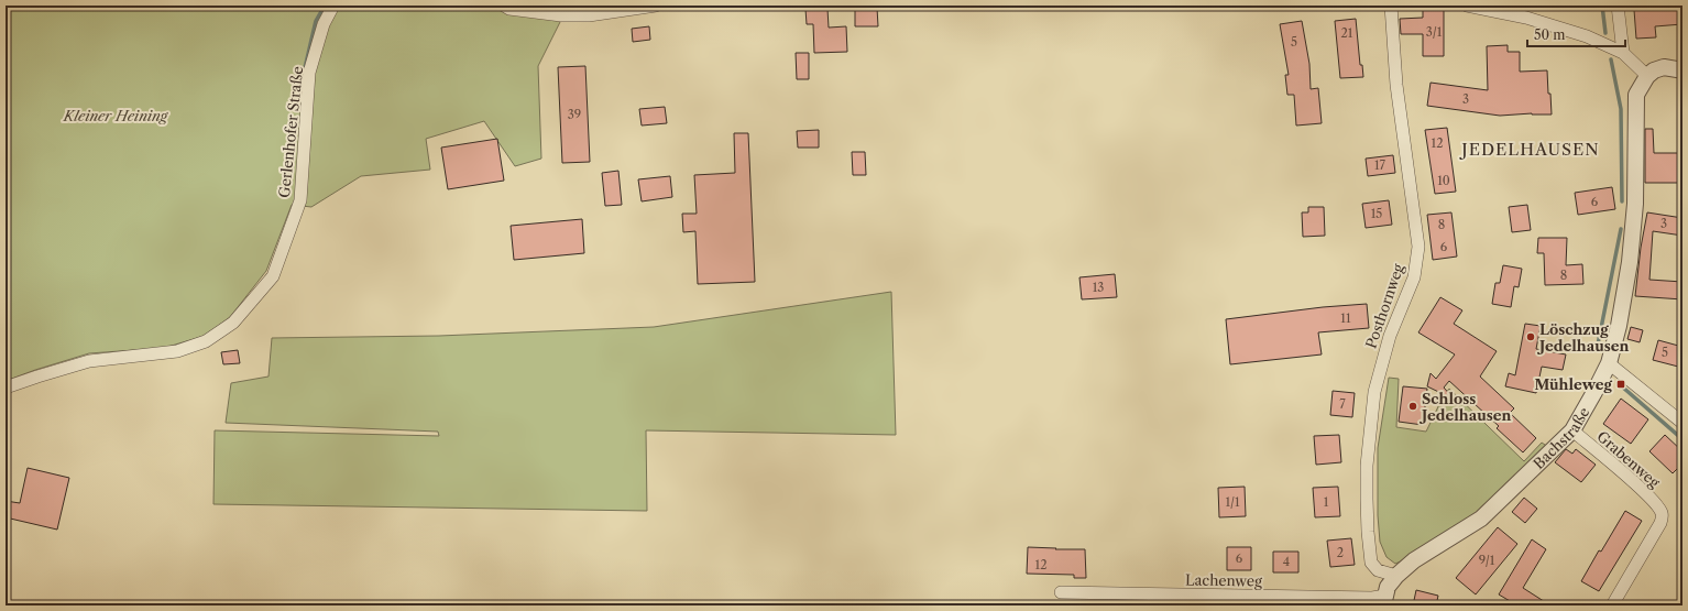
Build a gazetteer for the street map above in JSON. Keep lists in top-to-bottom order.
{
  "streets": {
    "street": [
      "Gerlenhofer Straße",
      "Posthornweg",
      "Bachstraße",
      "Grabenweg",
      "Lachenweg"
    ]
  },
  "crossings": [
    ["Posthornweg", "Bachstraße"],
    ["Bachstraße", "Grabenweg"],
    ["Bachstraße", "Lachenweg"]
  ],
  "districts": ["JEDELHAUSEN"],
  "parks": ["Kleiner Heining"],
  "places": {
    "other": ["Löschzug Jedelhausen", "Schloss Jedelhausen"],
    "transit": ["Mühleweg"]
  },
  "house_numbers": [
    "3/1",
    "21",
    "5",
    "3",
    "39",
    "12",
    "17",
    "10",
    "6",
    "15",
    "3",
    "8",
    "6",
    "8",
    "13",
    "11",
    "5",
    "7",
    "1/1",
    "1",
    "2",
    "6",
    "9/1",
    "4",
    "12"
  ],
  "scale_bar": "50 m"
}
